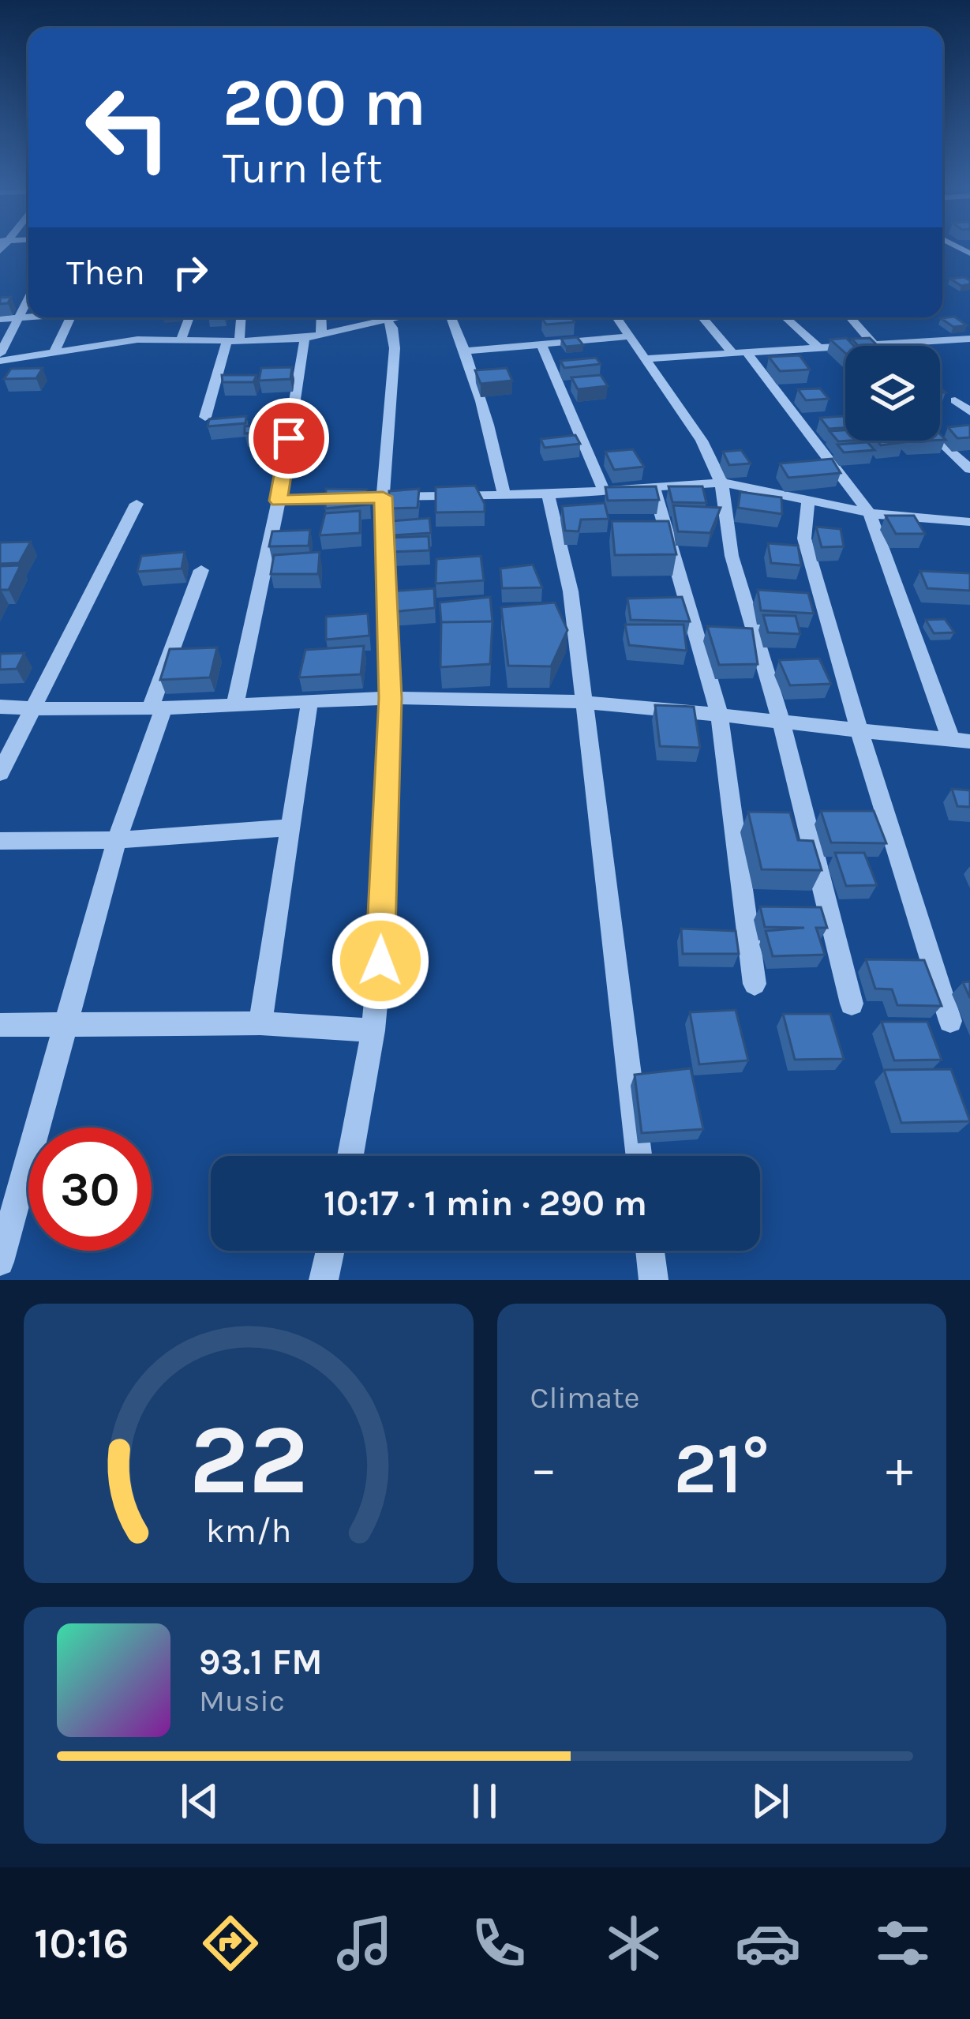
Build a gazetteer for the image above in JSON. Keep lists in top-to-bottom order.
{
  "page": {
    "turn": ["200 m", "Turn left"],
    "then": "Then",
    "limit": "30",
    "trip": "10:17 · 1 min · 290 m",
    "tile": "Climate",
    "heat": ["−", "21°", "+"],
    "song": ["93.1 FM", "Music"],
    "tabs": "10:16",
    "gauge": ["22", "km/h"]
  }
}
